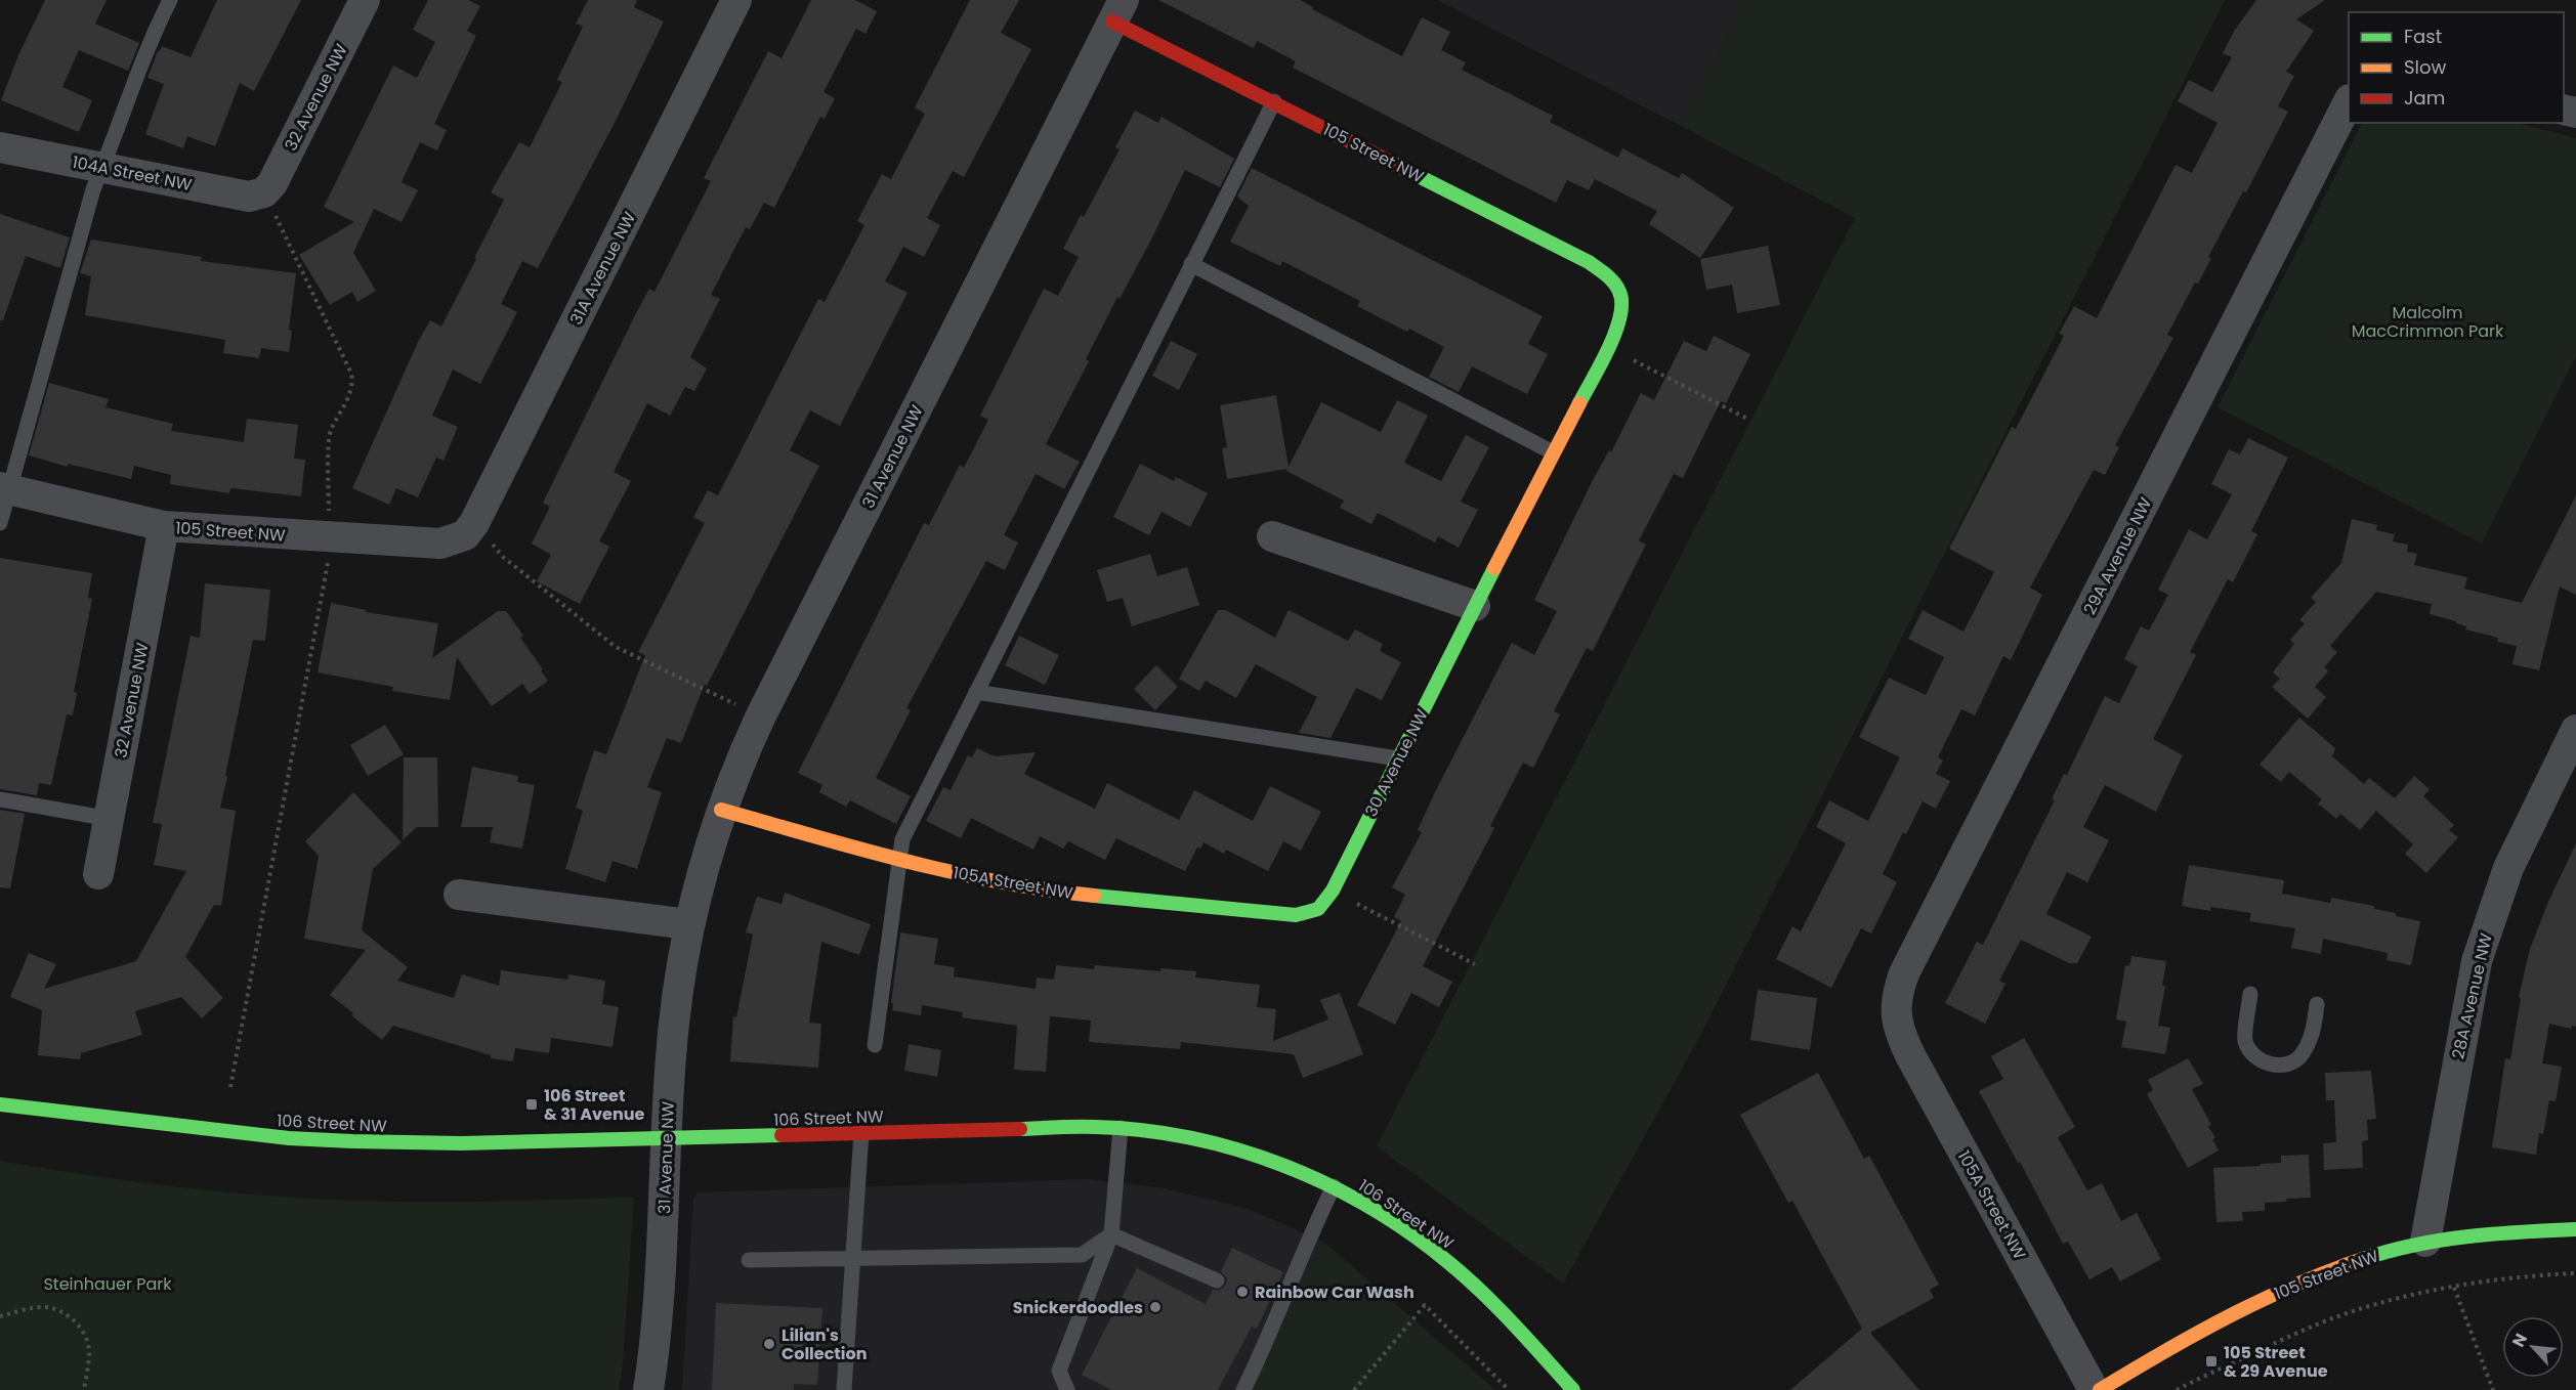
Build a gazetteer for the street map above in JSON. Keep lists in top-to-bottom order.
{
  "streets": {
    "street": [
      "32 Avenue NW",
      "105 Street NW",
      "104A Street NW",
      "31A Avenue NW",
      "31 Avenue NW",
      "29A Avenue NW",
      "30 Avenue NW",
      "105A Street NW",
      "28A Avenue NW",
      "106 Street NW"
    ]
  },
  "crossings": [
    ["32 Avenue NW", "105 Street NW"],
    ["32 Avenue NW", "104A Street NW"],
    ["105 Street NW", "31A Avenue NW"],
    ["105 Street NW", "31 Avenue NW"],
    ["105 Street NW", "30 Avenue NW"],
    ["105 Street NW", "28A Avenue NW"],
    ["31 Avenue NW", "105A Street NW"],
    ["31 Avenue NW", "106 Street NW"],
    ["29A Avenue NW", "105A Street NW"],
    ["30 Avenue NW", "105A Street NW"]
  ],
  "parks": ["Malcolm MacCrimmon Park", "Steinhauer Park"],
  "places": {
    "transit": ["106 Street & 31 Avenue", "105 Street & 29 Avenue"],
    "other": ["Rainbow Car Wash", "Snickerdoodles", "Lilian's Collection"]
  },
  "legend": ["Fast", "Slow", "Jam"],
  "north": "top left"
}
